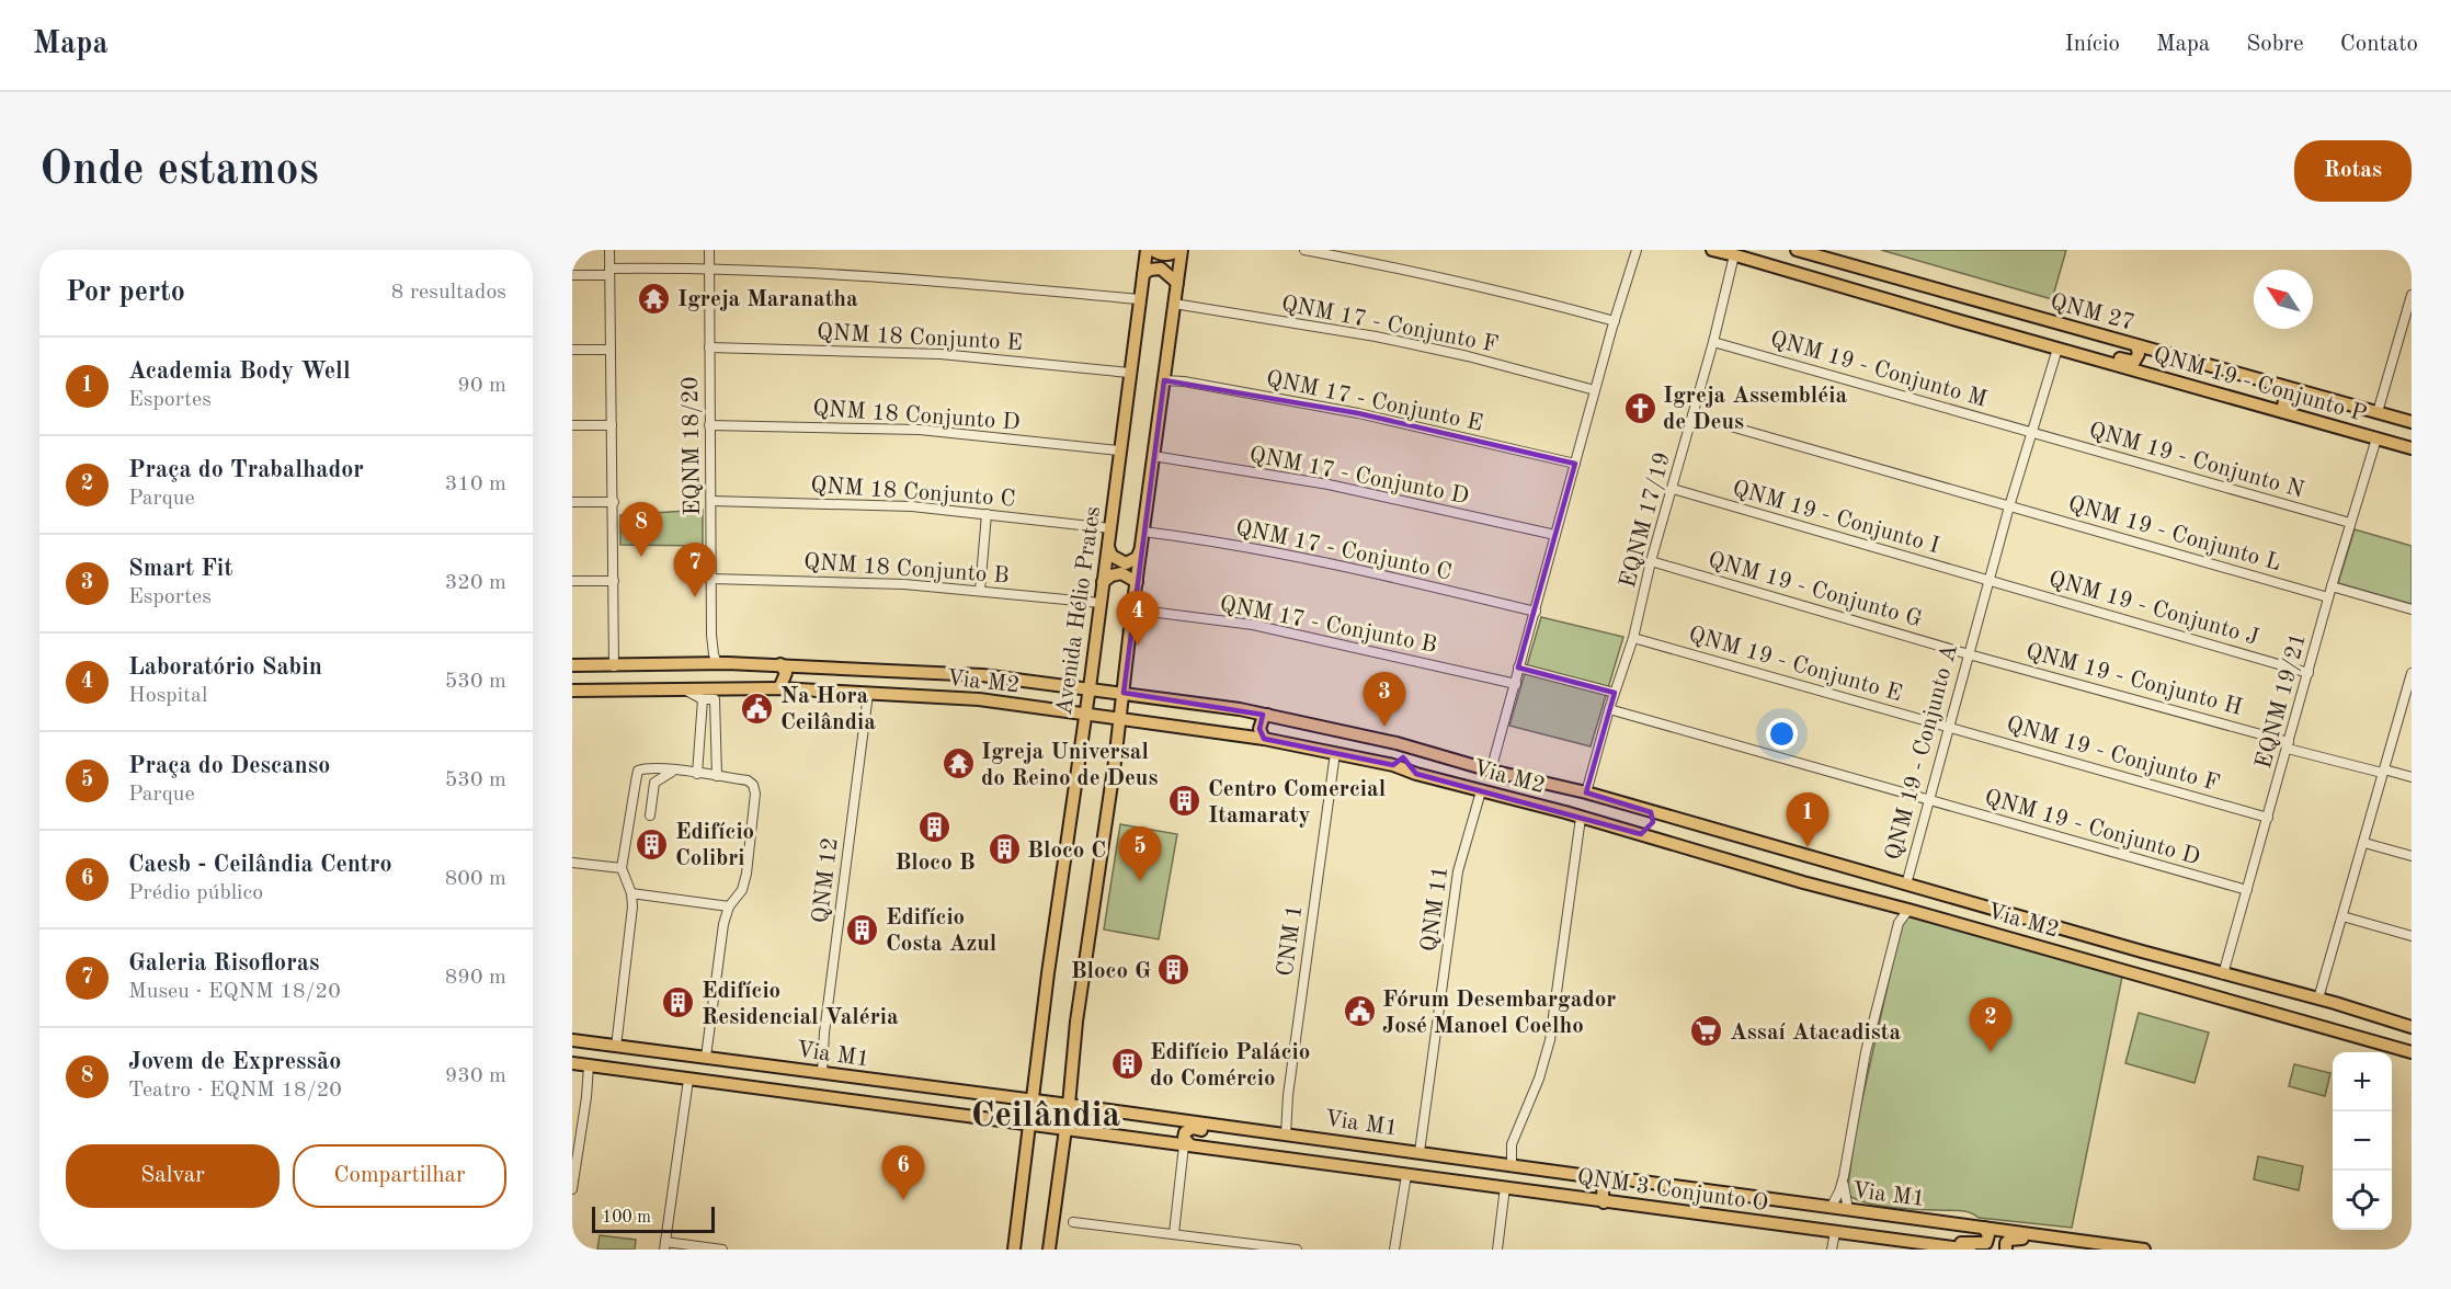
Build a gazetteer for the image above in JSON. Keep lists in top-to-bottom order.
{
  "streets": {
    "main road": [
      "QNM 27",
      "QNM 19 - Conjunto P",
      "Avenida Hélio Prates",
      "Via M2",
      "QNM 19 - Conjunto A",
      "Via M1",
      "QNM 3 Conjunto O"
    ],
    "street": [
      "QNM 17 - Conjunto F",
      "QNM 18 Conjunto E",
      "QNM 19 - Conjunto M",
      "QNM 17 - Conjunto E",
      "QNM 18 Conjunto D",
      "EQNM 18/20",
      "QNM 19 - Conjunto N",
      "QNM 17 - Conjunto D",
      "QNM 18 Conjunto C",
      "QNM 19 - Conjunto I",
      "EQNM 17/19",
      "QNM 19 - Conjunto L",
      "QNM 17 - Conjunto C",
      "QNM 18 Conjunto B",
      "QNM 19 - Conjunto G",
      "QNM 19 - Conjunto J",
      "QNM 17 - Conjunto B",
      "QNM 19 - Conjunto E",
      "QNM 19 - Conjunto H",
      "EQNM 19/21",
      "QNM 19 - Conjunto F",
      "QNM 19 - Conjunto D",
      "QNM 12",
      "QNM 11",
      "CNM 1"
    ]
  },
  "crossings": [
    ["QNM 18 Conjunto E", "EQNM 18/20"],
    ["QNM 18 Conjunto E", "Avenida Hélio Prates"],
    ["QNM 19 - Conjunto M", "QNM 19 - Conjunto N"],
    ["QNM 19 - Conjunto M", "EQNM 17/19"],
    ["QNM 19 - Conjunto M", "QNM 19 - Conjunto A"],
    ["QNM 19 - Conjunto P", "EQNM 19/21"],
    ["QNM 19 - Conjunto P", "QNM 19 - Conjunto A"],
    ["QNM 18 Conjunto D", "EQNM 18/20"],
    ["QNM 18 Conjunto D", "Avenida Hélio Prates"],
    ["EQNM 18/20", "QNM 18 Conjunto C"],
    ["EQNM 18/20", "QNM 18 Conjunto B"],
    ["QNM 19 - Conjunto N", "EQNM 19/21"],
    ["QNM 19 - Conjunto N", "QNM 19 - Conjunto A"],
    ["QNM 18 Conjunto C", "Avenida Hélio Prates"],
    ["QNM 19 - Conjunto I", "EQNM 17/19"],
    ["QNM 19 - Conjunto I", "QNM 19 - Conjunto J"],
    ["QNM 19 - Conjunto I", "QNM 19 - Conjunto A"],
    ["EQNM 17/19", "QNM 19 - Conjunto L"],
    ["EQNM 17/19", "QNM 19 - Conjunto G"],
    ["EQNM 17/19", "QNM 19 - Conjunto E"],
    ["EQNM 17/19", "Via M2"],
    ["EQNM 17/19", "QNM 19 - Conjunto A"],
    ["EQNM 17/19", "QNM 19 - Conjunto D"],
    ["QNM 19 - Conjunto L", "EQNM 19/21"],
    ["QNM 19 - Conjunto L", "QNM 19 - Conjunto A"],
    ["QNM 18 Conjunto B", "Avenida Hélio Prates"],
    ["QNM 19 - Conjunto G", "QNM 19 - Conjunto H"],
    ["QNM 19 - Conjunto G", "QNM 19 - Conjunto A"],
    ["QNM 19 - Conjunto J", "EQNM 19/21"],
    ["QNM 19 - Conjunto J", "QNM 19 - Conjunto A"],
    ["Avenida Hélio Prates", "Via M2"],
    ["Avenida Hélio Prates", "Via M1"],
    ["QNM 19 - Conjunto E", "QNM 19 - Conjunto A"],
    ["QNM 19 - Conjunto E", "QNM 19 - Conjunto F"],
    ["QNM 19 - Conjunto H", "EQNM 19/21"],
    ["QNM 19 - Conjunto H", "QNM 19 - Conjunto A"],
    ["Via M2", "QNM 19 - Conjunto A"],
    ["Via M2", "QNM 12"],
    ["Via M2", "QNM 11"],
    ["Via M2", "CNM 1"],
    ["EQNM 19/21", "QNM 19 - Conjunto F"],
    ["EQNM 19/21", "QNM 19 - Conjunto D"],
    ["QNM 19 - Conjunto A", "QNM 19 - Conjunto F"],
    ["QNM 19 - Conjunto A", "QNM 19 - Conjunto D"],
    ["QNM 12", "Via M1"],
    ["QNM 11", "Via M1"],
    ["CNM 1", "Via M1"],
    ["Via M1", "QNM 3 Conjunto O"]
  ],
  "districts": ["Ceilândia"],
  "places": {
    "temple": ["Igreja Maranatha", "Igreja Universal do Reino de Deus"],
    "church": ["Igreja Assembléia de Deus"],
    "public building": ["Na Hora Ceilândia", "Fórum Desembargador José Manoel Coelho"],
    "building": [
      "Centro Comercial Itamaraty",
      "Bloco B",
      "Edifício Colibri",
      "Bloco C",
      "Edifício Costa Azul",
      "Bloco G",
      "Edifício Residencial Valéria",
      "Edifício Palácio do Comércio"
    ],
    "supermarket": ["Assaí Atacadista"]
  },
  "scale_bar": "100 m",
  "north": "top left",
  "page": {
    "header": "Mapa",
    "nav": [
      "Início",
      "Mapa",
      "Sobre",
      "Contato"
    ],
    "buttons": [
      "Rotas",
      ["Salvar", "Compartilhar"]
    ],
    "title": "Onde estamos",
    "heading": ["Por perto", "8 resultados"],
    "list": [
      {
        "mark": "1",
        "name": "Academia Body Well",
        "note": "Esportes",
        "value": "90 m"
      },
      {
        "mark": "2",
        "name": "Praça do Trabalhador",
        "note": "Parque",
        "value": "310 m"
      },
      {
        "mark": "3",
        "name": "Smart Fit",
        "note": "Esportes",
        "value": "320 m"
      },
      {
        "mark": "4",
        "name": "Laboratório Sabin",
        "note": "Hospital",
        "value": "530 m"
      },
      {
        "mark": "5",
        "name": "Praça do Descanso",
        "note": "Parque",
        "value": "530 m"
      },
      {
        "mark": "6",
        "name": "Caesb - Ceilândia Centro",
        "note": "Prédio público",
        "value": "800 m"
      },
      {
        "mark": "7",
        "name": "Galeria Risofloras",
        "note": "Museu · EQNM 18/20",
        "value": "890 m"
      },
      {
        "mark": "8",
        "name": "Jovem de Expressão",
        "note": "Teatro · EQNM 18/20",
        "value": "930 m"
      }
    ],
    "pins": [
      "8",
      "7",
      "4",
      "3",
      "1",
      "5",
      "2",
      "6"
    ],
    "map_buttons": ["+", "−"],
    "scale": "100 m"
  }
}
